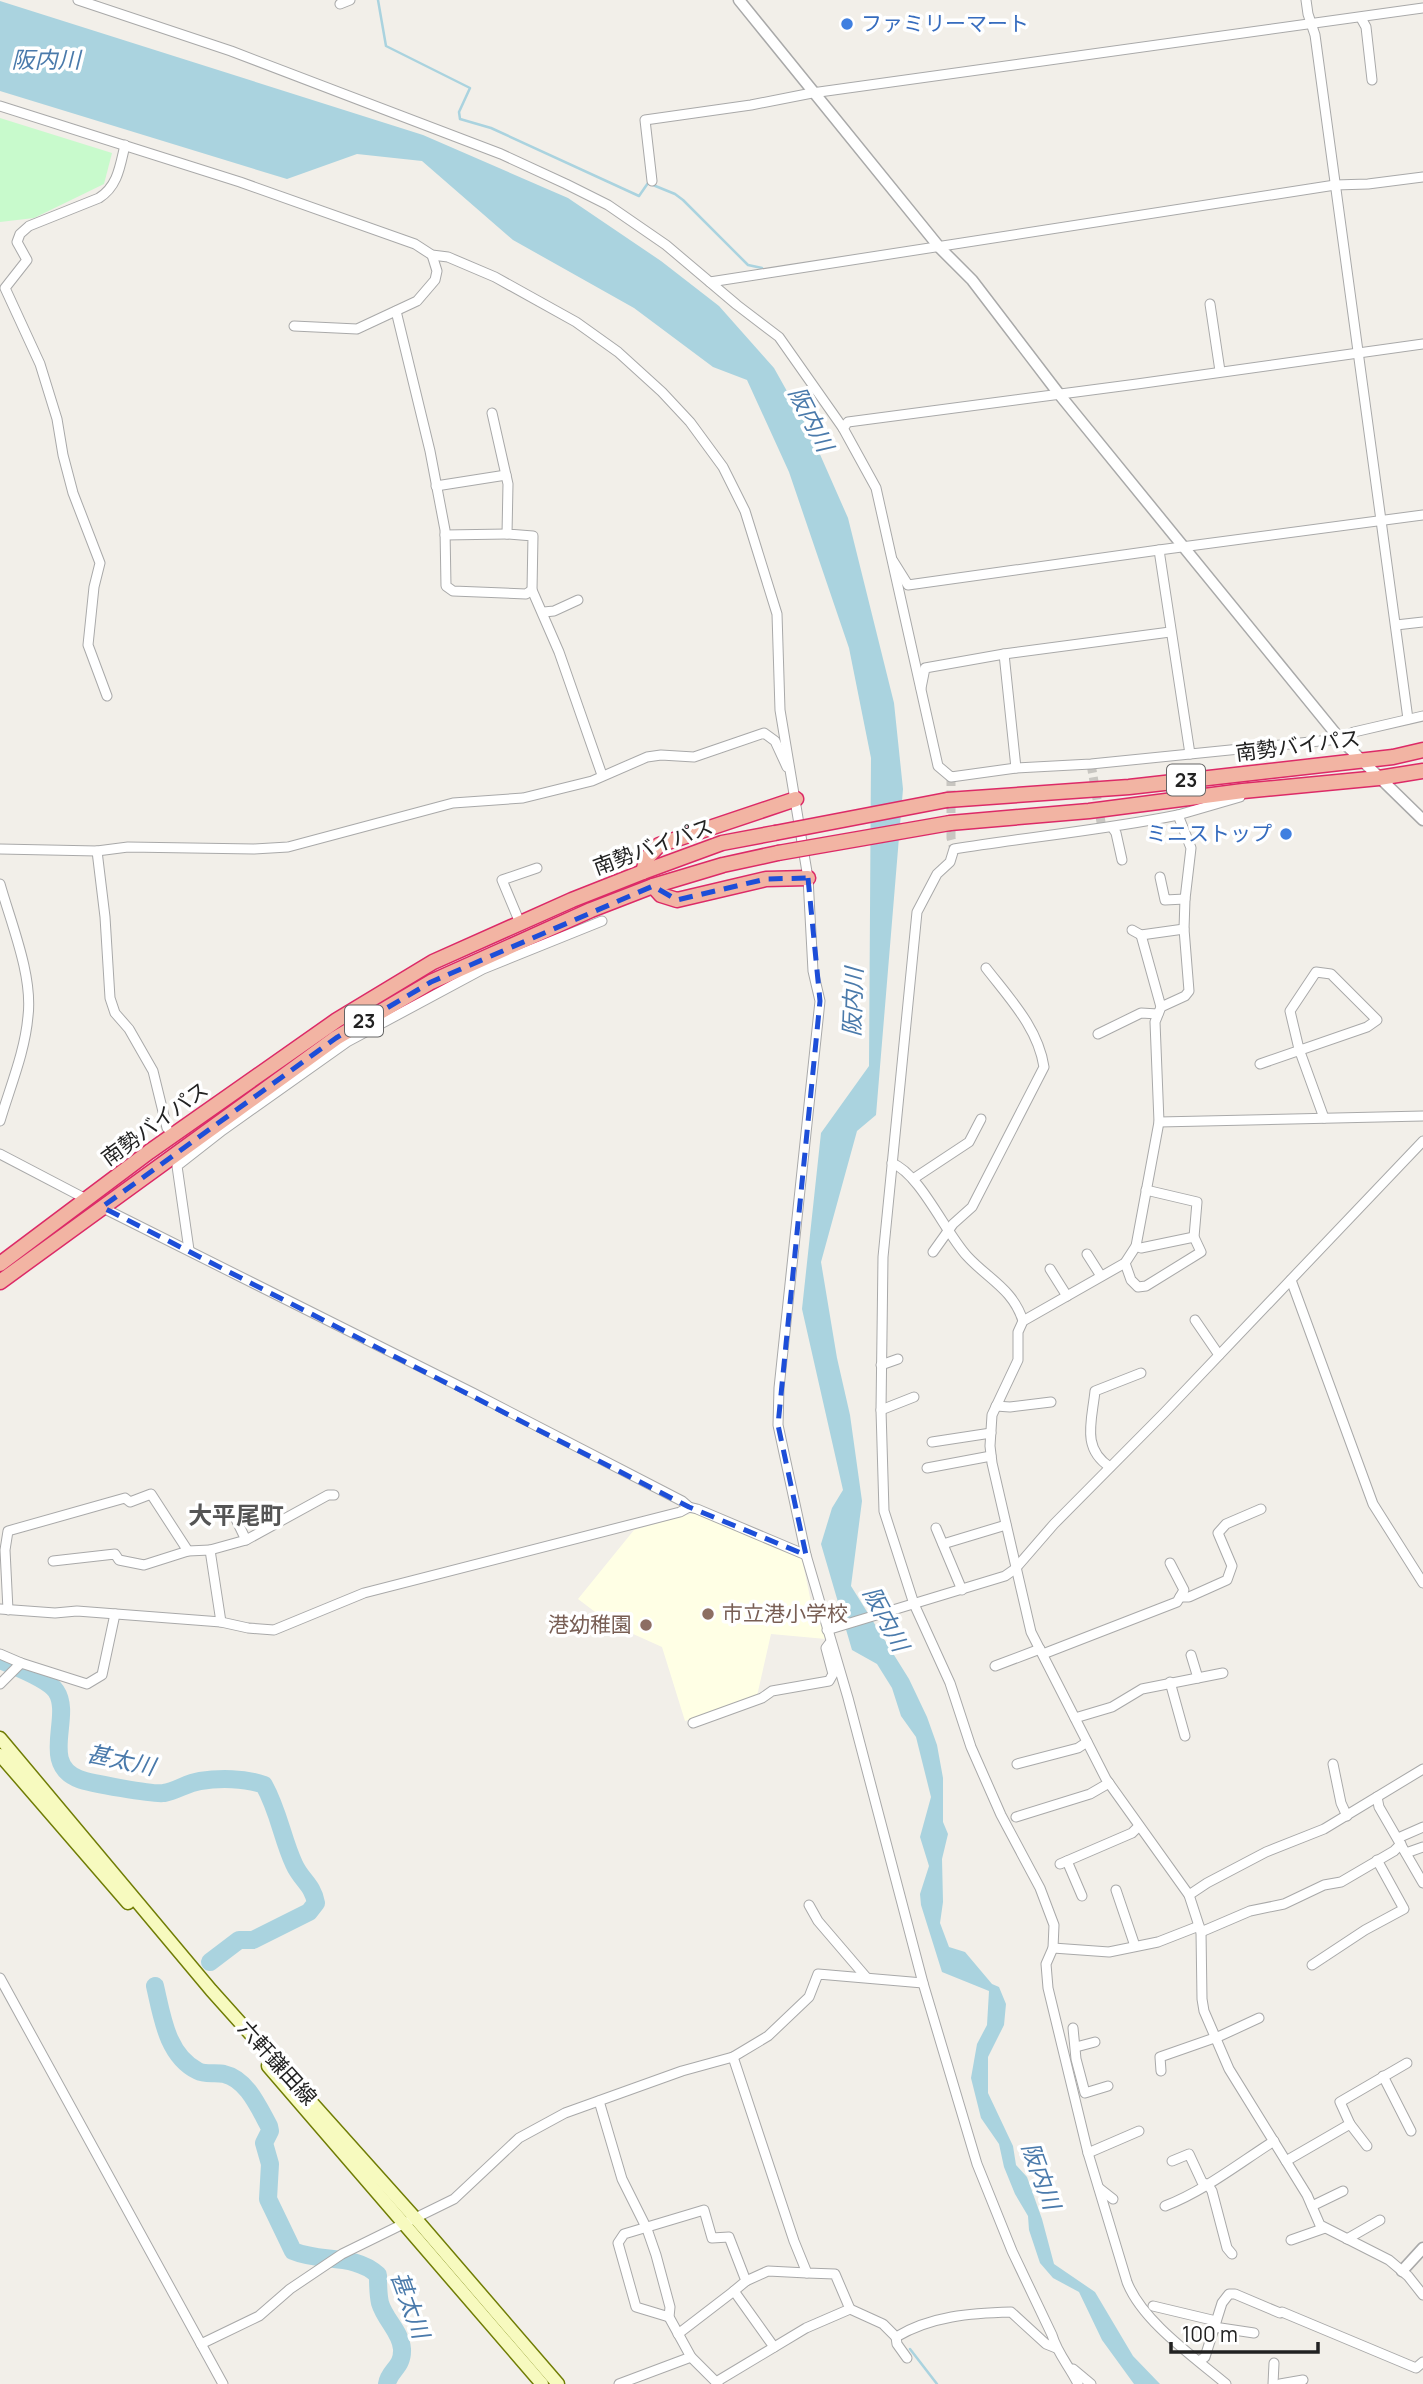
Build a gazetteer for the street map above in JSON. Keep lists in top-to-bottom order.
{
  "streets": {
    "highway": ["南勢バイパス", "23"],
    "main road": ["六軒鎌田線"]
  },
  "districts": ["大平尾町"],
  "water": ["阪内川", "甚太川"],
  "places": [
    "ファミリーマート",
    "ミニストップ",
    "市立港小学校",
    "港幼稚園"
  ],
  "scale_bar": "100 m"
}
